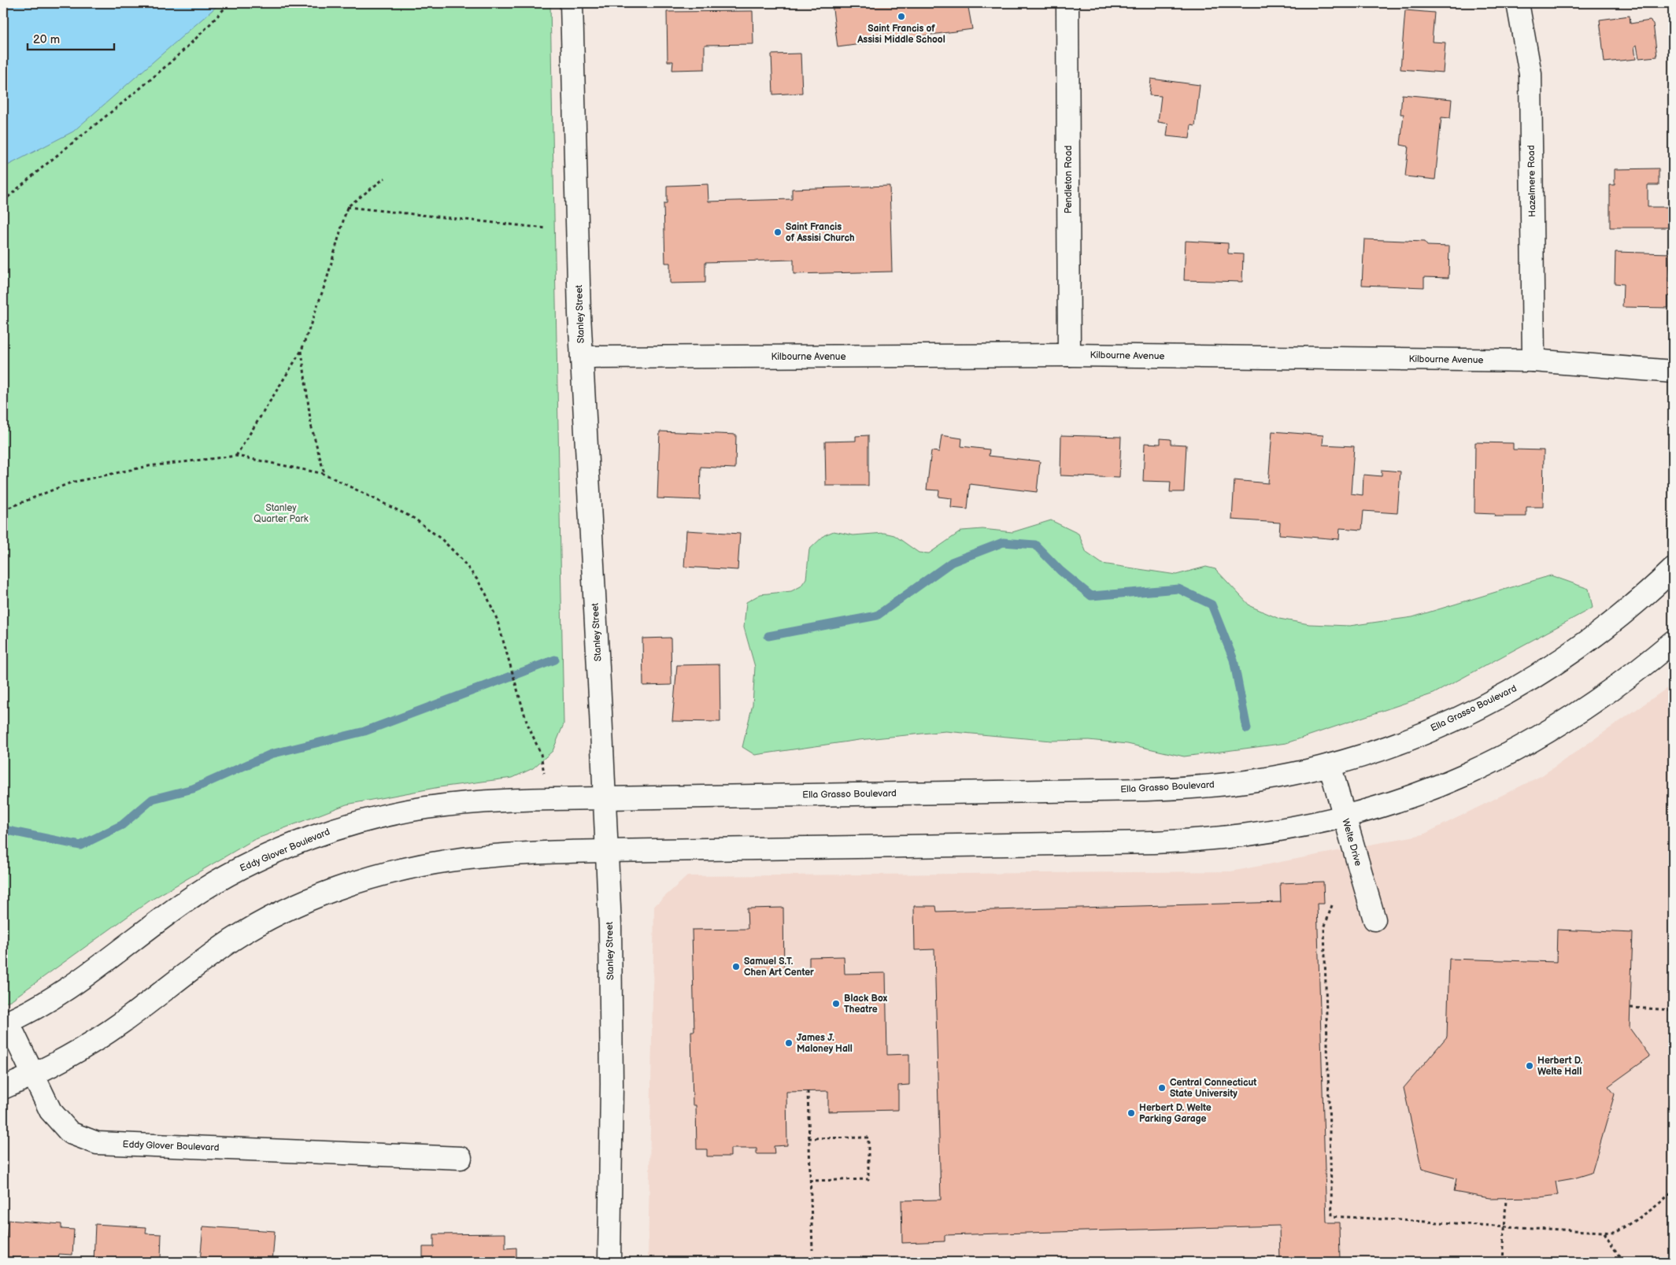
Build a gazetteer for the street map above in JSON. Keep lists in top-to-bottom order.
{
  "streets": {
    "street": [
      "Pendleton Road",
      "Hazelmere Road",
      "Stanley Street",
      "Kilbourne Avenue",
      "Ella Grasso Boulevard",
      "Welte Drive",
      "Eddy Glover Boulevard"
    ]
  },
  "crossings": [
    ["Pendleton Road", "Kilbourne Avenue"],
    ["Hazelmere Road", "Kilbourne Avenue"],
    ["Stanley Street", "Kilbourne Avenue"],
    ["Stanley Street", "Ella Grasso Boulevard"],
    ["Stanley Street", "Eddy Glover Boulevard"],
    ["Ella Grasso Boulevard", "Welte Drive"],
    ["Ella Grasso Boulevard", "Eddy Glover Boulevard"]
  ],
  "parks": ["Stanley Quarter Park"],
  "places": [
    "Saint Francis of Assisi Middle School",
    "Saint Francis of Assisi Church",
    "Samuel S.T. Chen Art Center",
    "Black Box Theatre",
    "James J. Maloney Hall",
    "Herbert D. Welte Hall",
    "Central Connecticut State University",
    "Herbert D. Welte Parking Garage"
  ],
  "scale_bar": "20 m"
}
